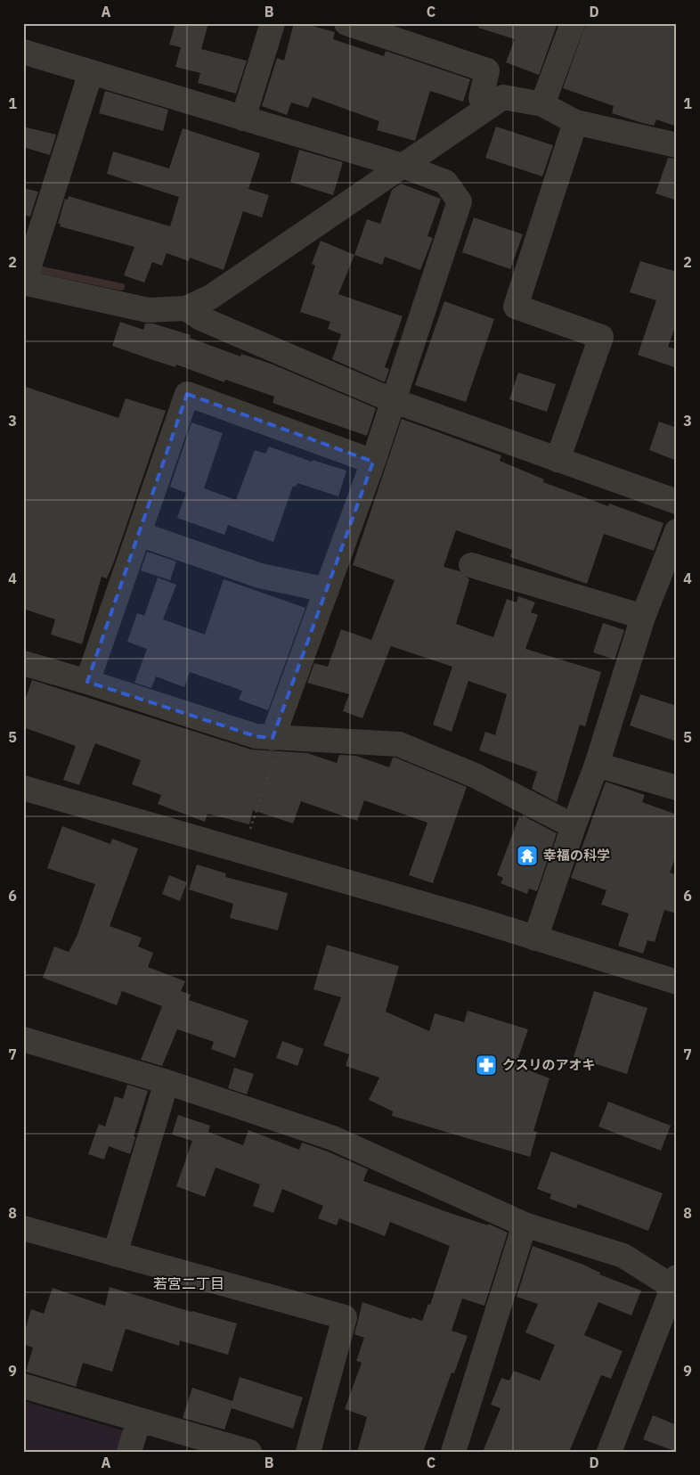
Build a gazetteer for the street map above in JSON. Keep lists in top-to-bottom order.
{
  "districts": ["若宮二丁目"],
  "places": {
    "temple": ["幸福の科学"],
    "pharmacy": ["クスリのアオキ"]
  },
  "grid": {
    "columns": [
      "A",
      "B",
      "C",
      "D"
    ],
    "rows": [
      "1",
      "2",
      "3",
      "4",
      "5",
      "6",
      "7",
      "8",
      "9"
    ]
  }
}
